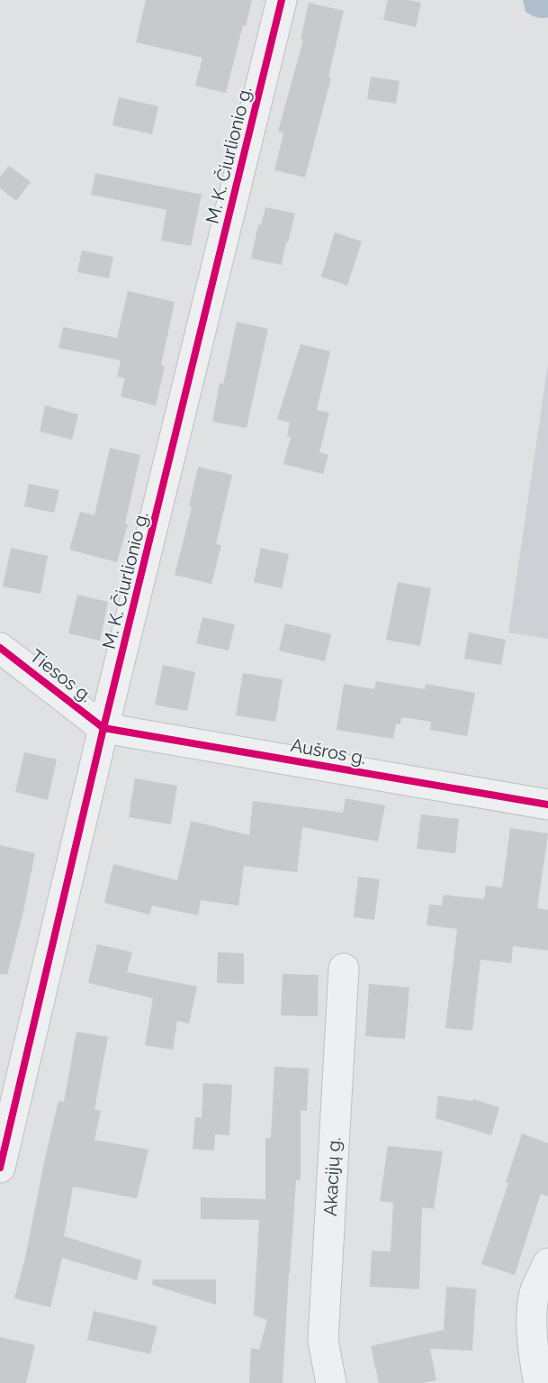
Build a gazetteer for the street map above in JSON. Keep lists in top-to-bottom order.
{
  "streets": {
    "street": [
      "M. K. Čiurlionio g.",
      "Tiesos g.",
      "Aušros g.",
      "Akacijų g."
    ]
  },
  "crossings": [
    ["M. K. Čiurlionio g.", "Tiesos g."],
    ["M. K. Čiurlionio g.", "Aušros g."],
    ["Tiesos g.", "Aušros g."]
  ]
}
